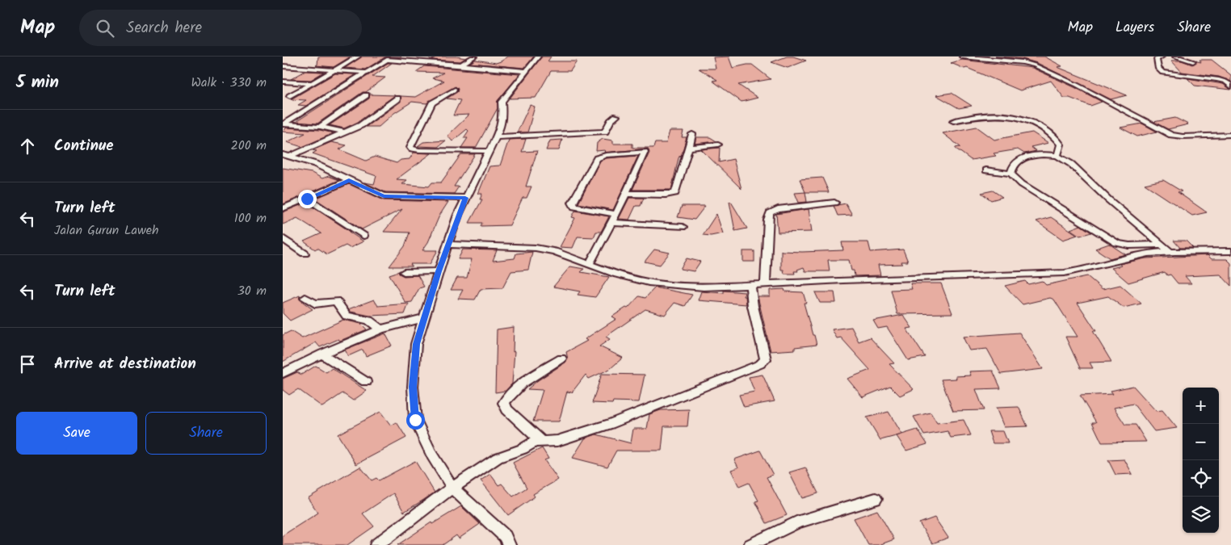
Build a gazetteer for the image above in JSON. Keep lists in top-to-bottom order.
{
  "page": {
    "header": "Map",
    "search": "Search here",
    "nav": ["Map", "Layers", "Share"],
    "heading": ["5 min", "Walk · 330 m"],
    "list": [
      ["Continue", "200 m"],
      ["Turn left", "Jalan Gurun Laweh", "100 m"],
      ["Turn left", "30 m"],
      "Arrive at destination"
    ],
    "map_buttons": ["+", "−"],
    "buttons": ["Save", "Share"]
  }
}
